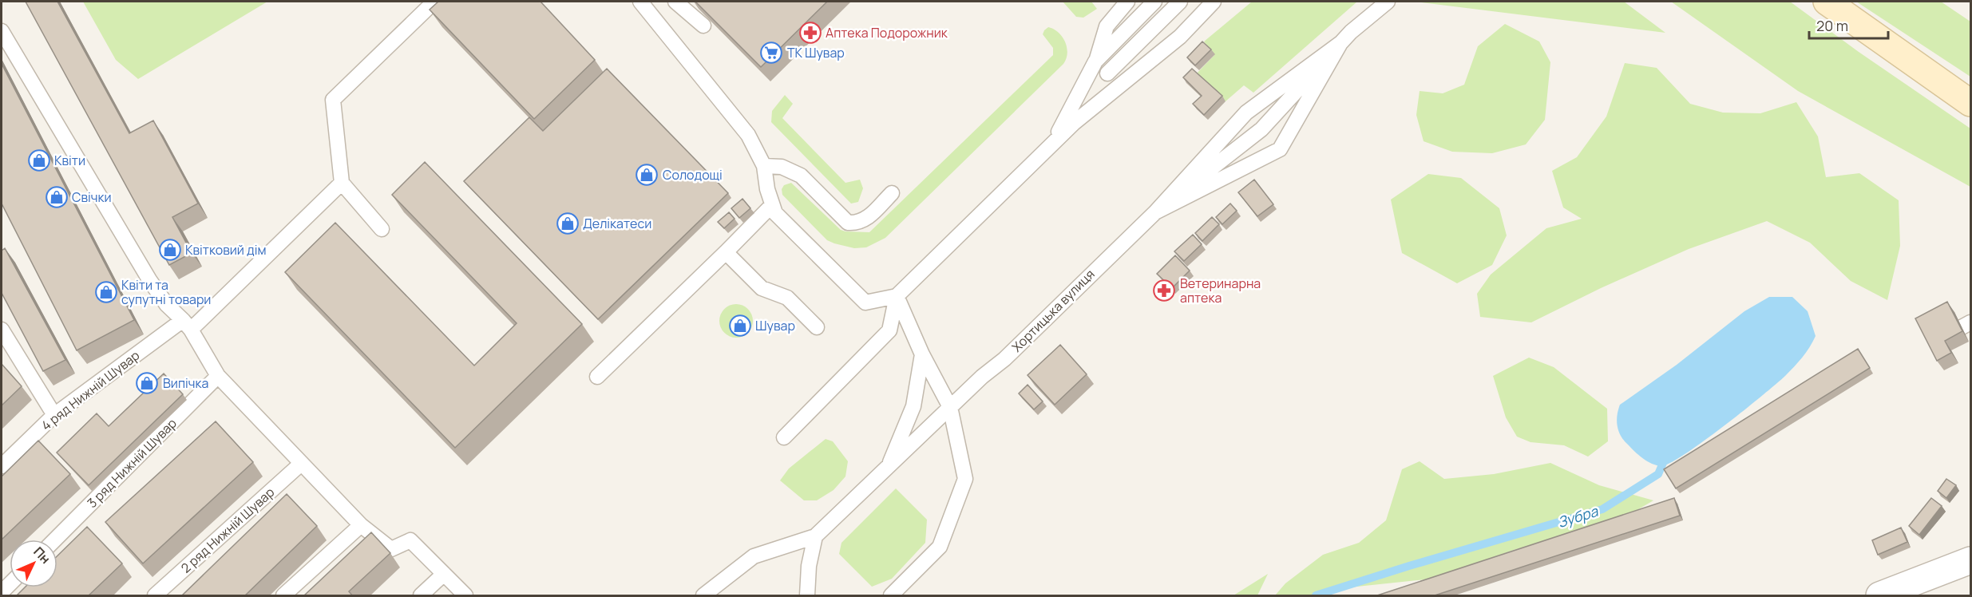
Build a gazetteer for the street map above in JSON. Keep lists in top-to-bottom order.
{
  "streets": {
    "lane": [
      "Хортицька вулиця",
      "4 ряд Нижній Шувар",
      "3 ряд Нижній Шувар",
      "2 ряд Нижній Шувар"
    ]
  },
  "water": ["Зубра"],
  "places": {
    "pharmacy": ["Аптека Подорожник", "Ветеринарна аптека"],
    "supermarket": ["ТК Шувар"],
    "shop": [
      "Квіти",
      "Солодощі",
      "Свічки",
      "Делікатеси",
      "Квітковий дім",
      "Квіти та супутні товари",
      "Шувар",
      "Випічка"
    ]
  },
  "scale_bar": "20 m",
  "north": "top right"
}
